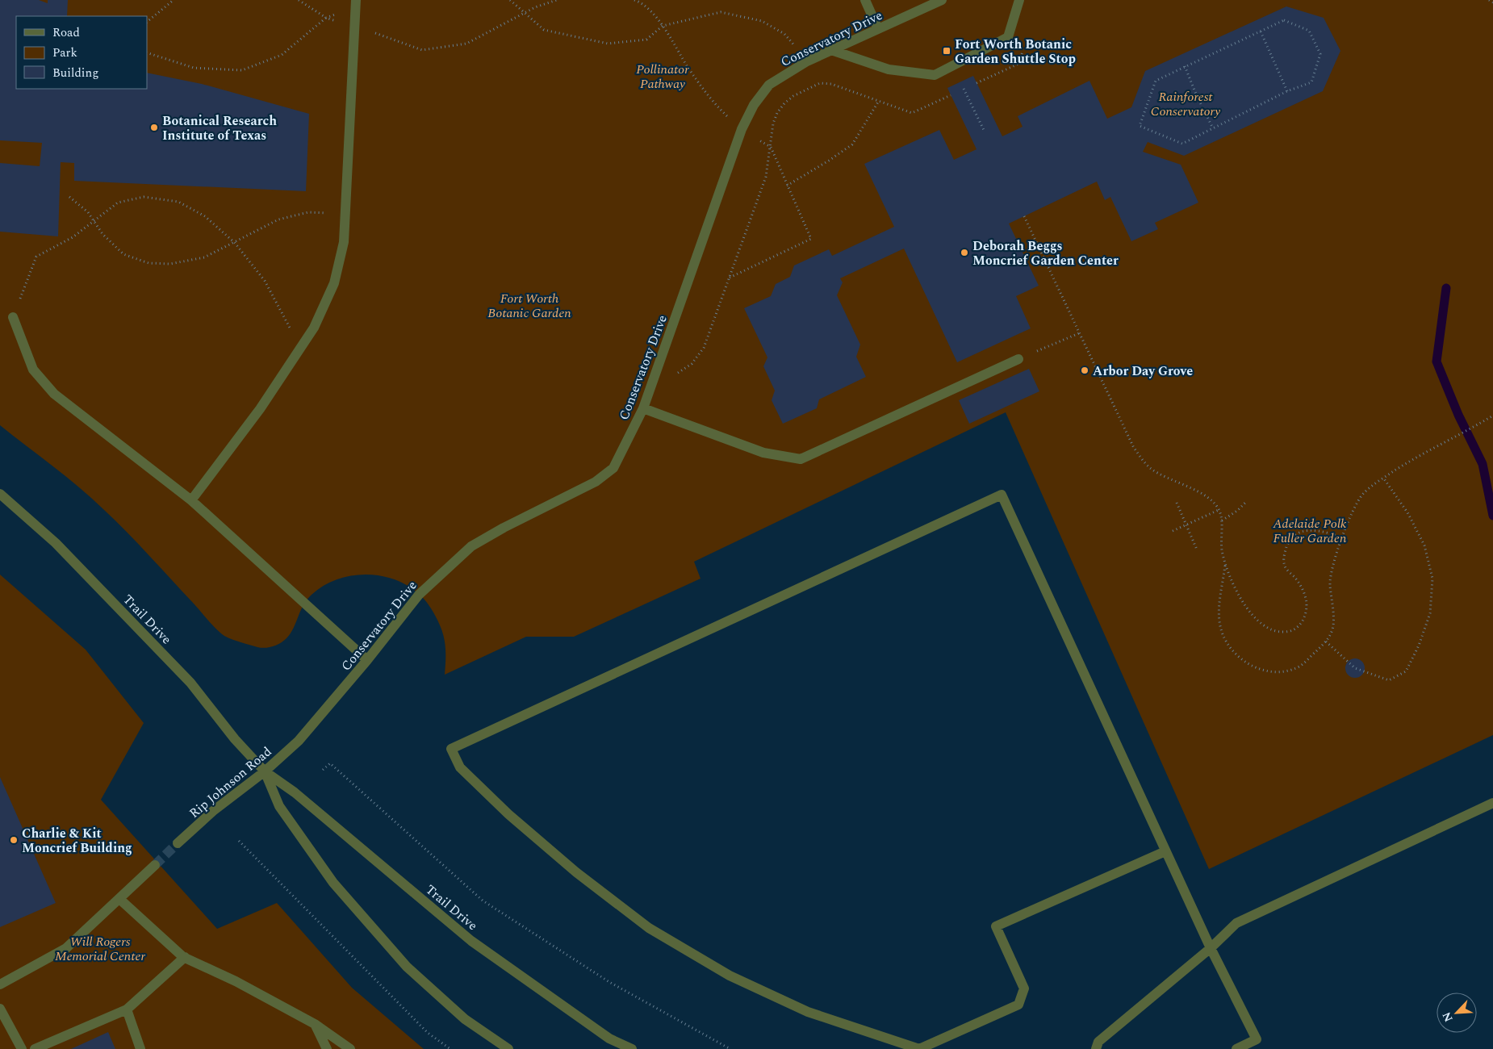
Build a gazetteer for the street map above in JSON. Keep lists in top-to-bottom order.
{
  "streets": {
    "street": ["Conservatory Drive", "Trail Drive", "Rip Johnson Road"]
  },
  "crossings": [
    ["Conservatory Drive", "Rip Johnson Road"],
    ["Trail Drive", "Rip Johnson Road"]
  ],
  "parks": [
    "Pollinator Pathway",
    "Rainforest Conservatory",
    "Fort Worth Botanic Garden",
    "Adelaide Polk Fuller Garden",
    "Will Rogers Memorial Center"
  ],
  "places": {
    "transit": ["Fort Worth Botanic Garden Shuttle Stop"],
    "other": [
      "Botanical Research Institute of Texas",
      "Deborah Beggs Moncrief Garden Center",
      "Arbor Day Grove",
      "Charlie & Kit Moncrief Building"
    ]
  },
  "legend": ["Road", "Park", "Building"],
  "north": "bottom left"
}
